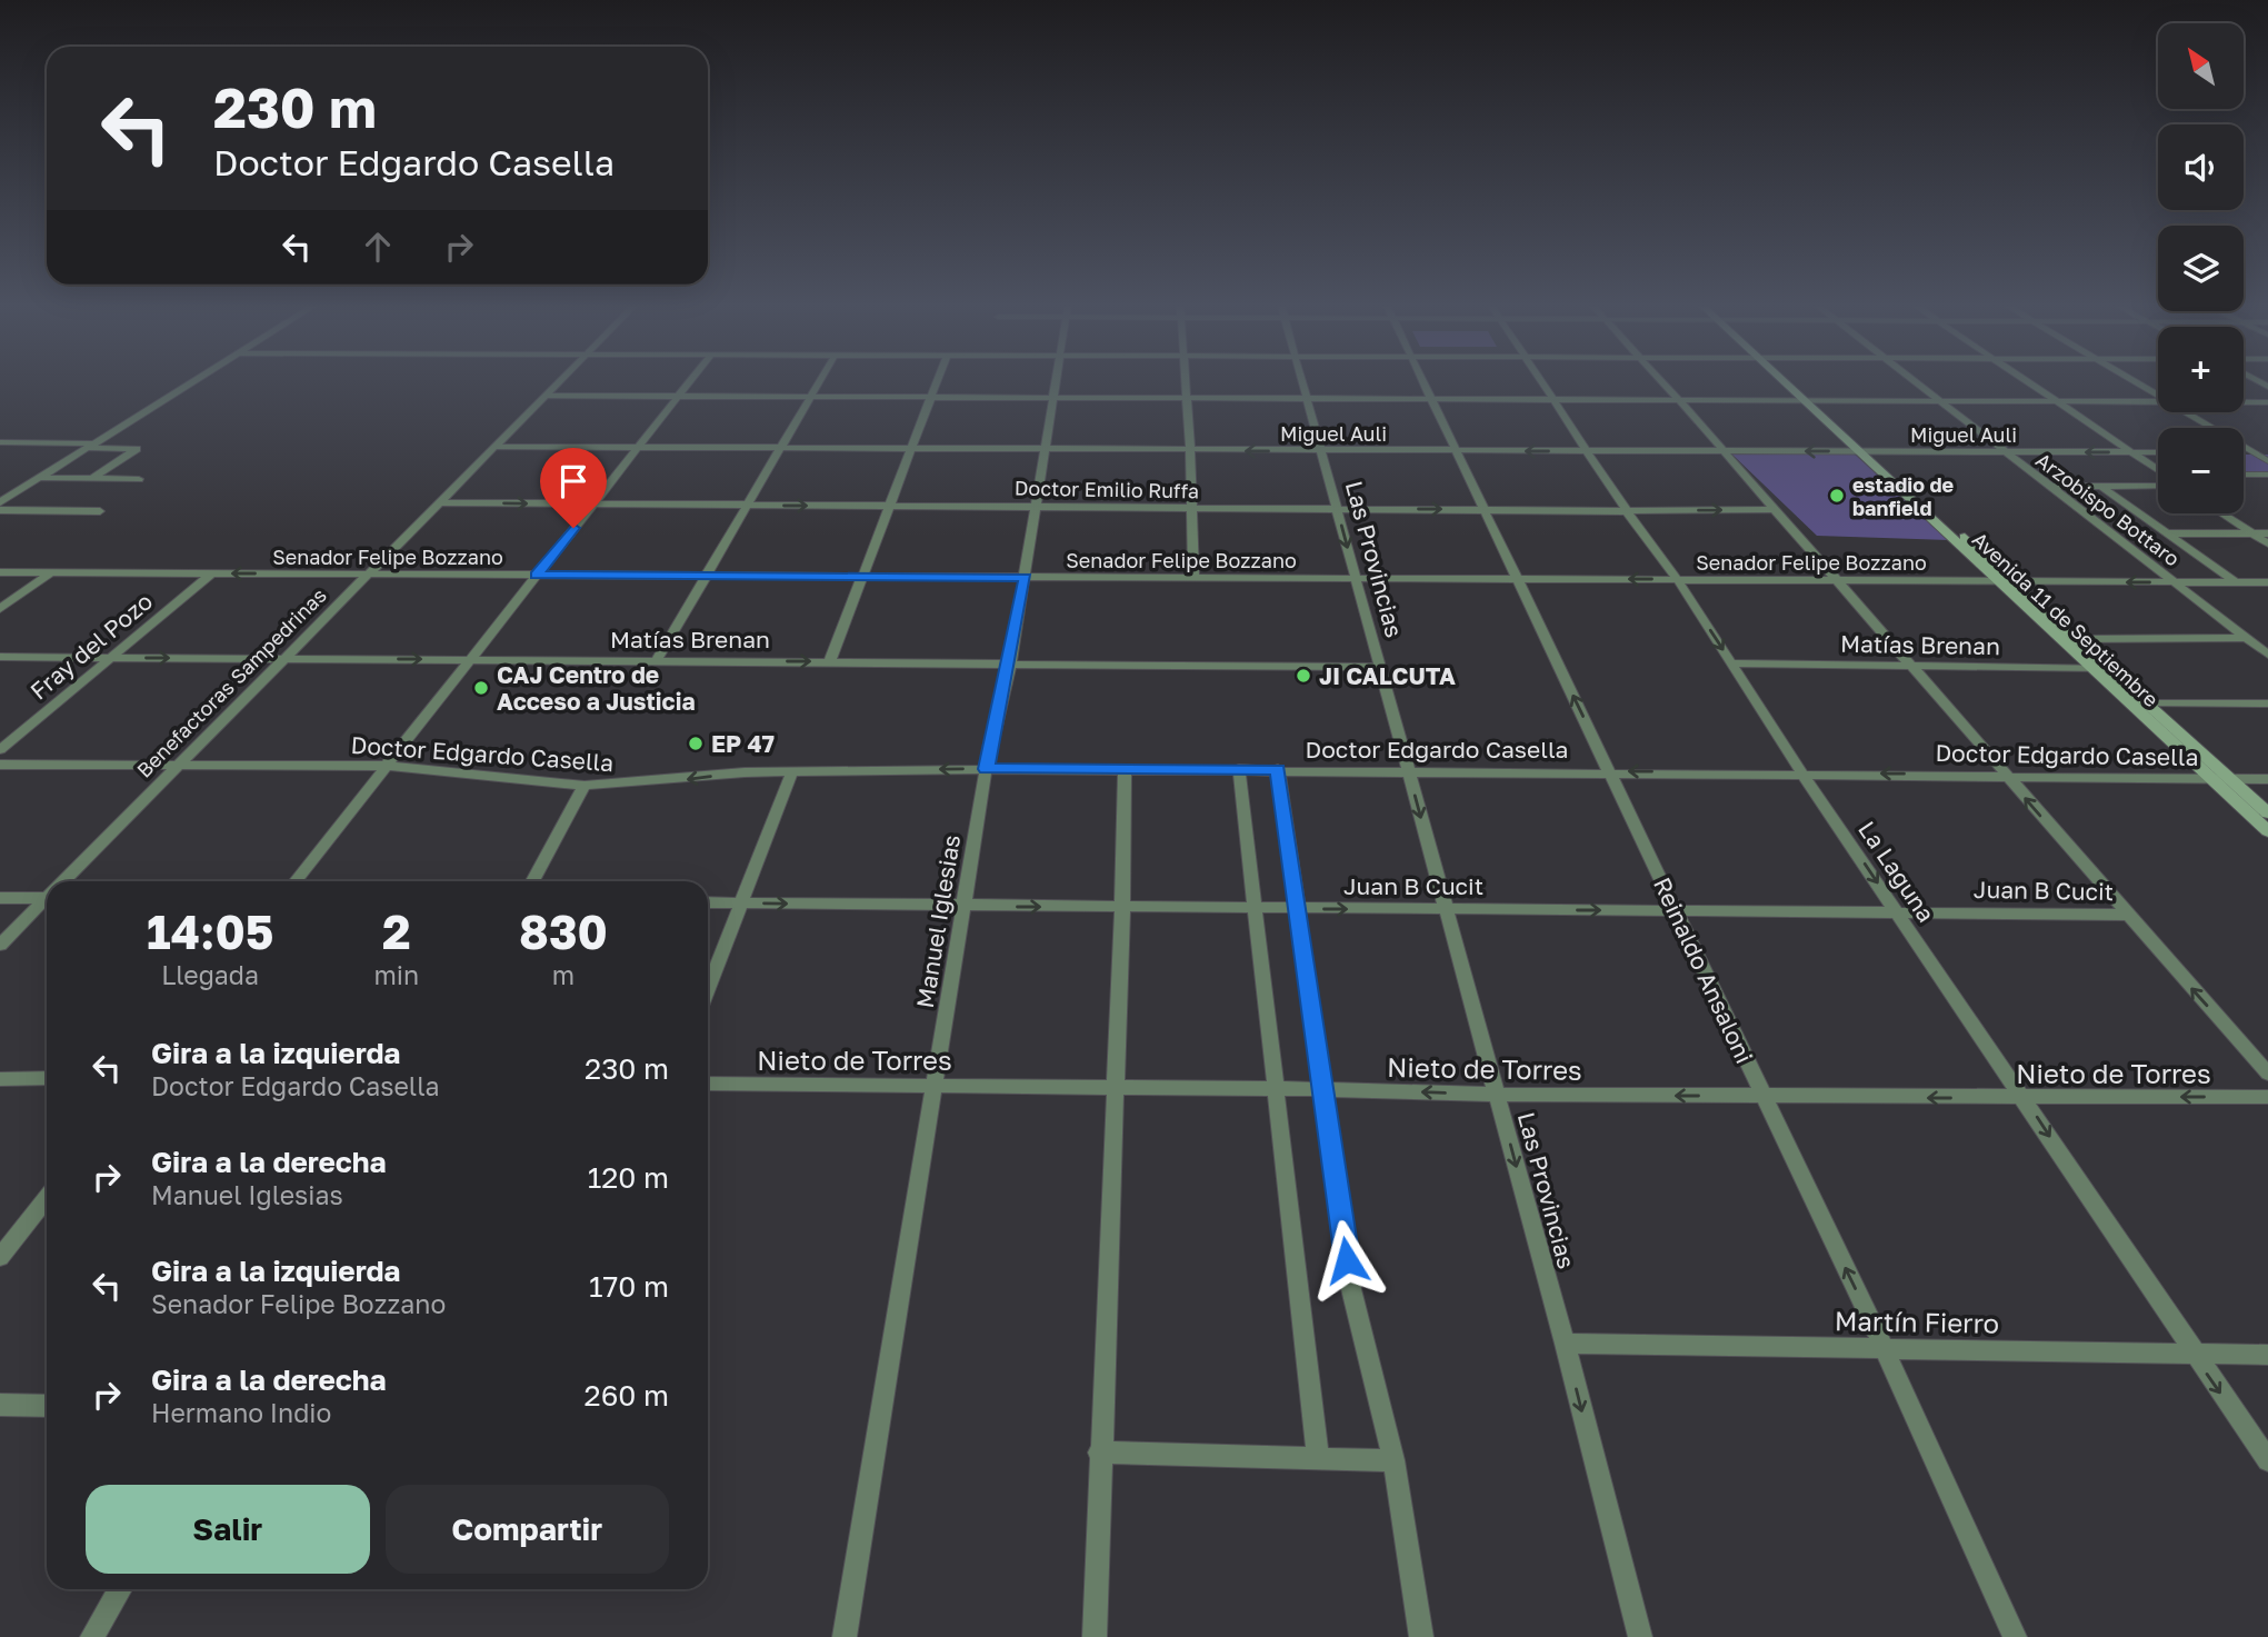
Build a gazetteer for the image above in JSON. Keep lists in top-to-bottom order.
{
  "streets": {
    "main road": ["Avenida 11 de Septiembre"],
    "street": [
      "Miguel Auli",
      "Doctor Emilio Ruffa",
      "Arzobispo Bottaro",
      "Senador Felipe Bozzano",
      "Las Provincias",
      "Matías Brenan",
      "Fray del Pozo",
      "Benefactoras Sampedrinas",
      "Doctor Edgardo Casella",
      "La Laguna",
      "Juan B Cucit",
      "Manuel Iglesias",
      "Reinaldo Ansaloni",
      "Nieto de Torres",
      "Martín Fierro"
    ]
  },
  "crossings": [
    ["Miguel Auli", "Arzobispo Bottaro"],
    ["Miguel Auli", "Las Provincias"],
    ["Miguel Auli", "Avenida 11 de Septiembre"],
    ["Miguel Auli", "Benefactoras Sampedrinas"],
    ["Miguel Auli", "La Laguna"],
    ["Miguel Auli", "Manuel Iglesias"],
    ["Miguel Auli", "Reinaldo Ansaloni"],
    ["Doctor Emilio Ruffa", "Las Provincias"],
    ["Doctor Emilio Ruffa", "Benefactoras Sampedrinas"],
    ["Doctor Emilio Ruffa", "La Laguna"],
    ["Doctor Emilio Ruffa", "Manuel Iglesias"],
    ["Doctor Emilio Ruffa", "Reinaldo Ansaloni"],
    ["Arzobispo Bottaro", "Senador Felipe Bozzano"],
    ["Senador Felipe Bozzano", "Las Provincias"],
    ["Senador Felipe Bozzano", "Avenida 11 de Septiembre"],
    ["Senador Felipe Bozzano", "Fray del Pozo"],
    ["Senador Felipe Bozzano", "Benefactoras Sampedrinas"],
    ["Senador Felipe Bozzano", "La Laguna"],
    ["Senador Felipe Bozzano", "Manuel Iglesias"],
    ["Senador Felipe Bozzano", "Reinaldo Ansaloni"],
    ["Las Provincias", "Matías Brenan"],
    ["Las Provincias", "Doctor Edgardo Casella"],
    ["Las Provincias", "Juan B Cucit"],
    ["Las Provincias", "Nieto de Torres"],
    ["Las Provincias", "Martín Fierro"],
    ["Avenida 11 de Septiembre", "Matías Brenan"],
    ["Avenida 11 de Septiembre", "Doctor Edgardo Casella"],
    ["Matías Brenan", "Fray del Pozo"],
    ["Matías Brenan", "Benefactoras Sampedrinas"],
    ["Matías Brenan", "La Laguna"],
    ["Matías Brenan", "Manuel Iglesias"],
    ["Benefactoras Sampedrinas", "Doctor Edgardo Casella"],
    ["Doctor Edgardo Casella", "La Laguna"],
    ["Doctor Edgardo Casella", "Manuel Iglesias"],
    ["Doctor Edgardo Casella", "Reinaldo Ansaloni"],
    ["La Laguna", "Juan B Cucit"],
    ["La Laguna", "Nieto de Torres"],
    ["La Laguna", "Martín Fierro"],
    ["Juan B Cucit", "Manuel Iglesias"],
    ["Juan B Cucit", "Reinaldo Ansaloni"],
    ["Manuel Iglesias", "Nieto de Torres"],
    ["Reinaldo Ansaloni", "Nieto de Torres"],
    ["Reinaldo Ansaloni", "Martín Fierro"]
  ],
  "one_way": [
    "Las Provincias",
    "Doctor Edgardo Casella",
    "La Laguna",
    "Juan B Cucit",
    "Reinaldo Ansaloni",
    "Nieto de Torres"
  ],
  "places": [
    "estadio de banfield",
    "JI CALCUTA",
    "CAJ Centro de Acceso a Justicia",
    "EP 47"
  ],
  "north": "top left",
  "page": {
    "map_buttons": ["+", "−"],
    "turn": ["230 m", "Doctor Edgardo Casella"],
    "eta": [
      "14:05",
      "Llegada",
      "2",
      "min",
      "830",
      "m"
    ],
    "list": [
      {
        "name": "Gira a la izquierda",
        "note": "Doctor Edgardo Casella",
        "value": "230 m"
      },
      {
        "name": "Gira a la derecha",
        "note": "Manuel Iglesias",
        "value": "120 m"
      },
      {
        "name": "Gira a la izquierda",
        "note": "Senador Felipe Bozzano",
        "value": "170 m"
      },
      {
        "name": "Gira a la derecha",
        "note": "Hermano Indio",
        "value": "260 m"
      }
    ],
    "buttons": ["Salir", "Compartir"]
  }
}
